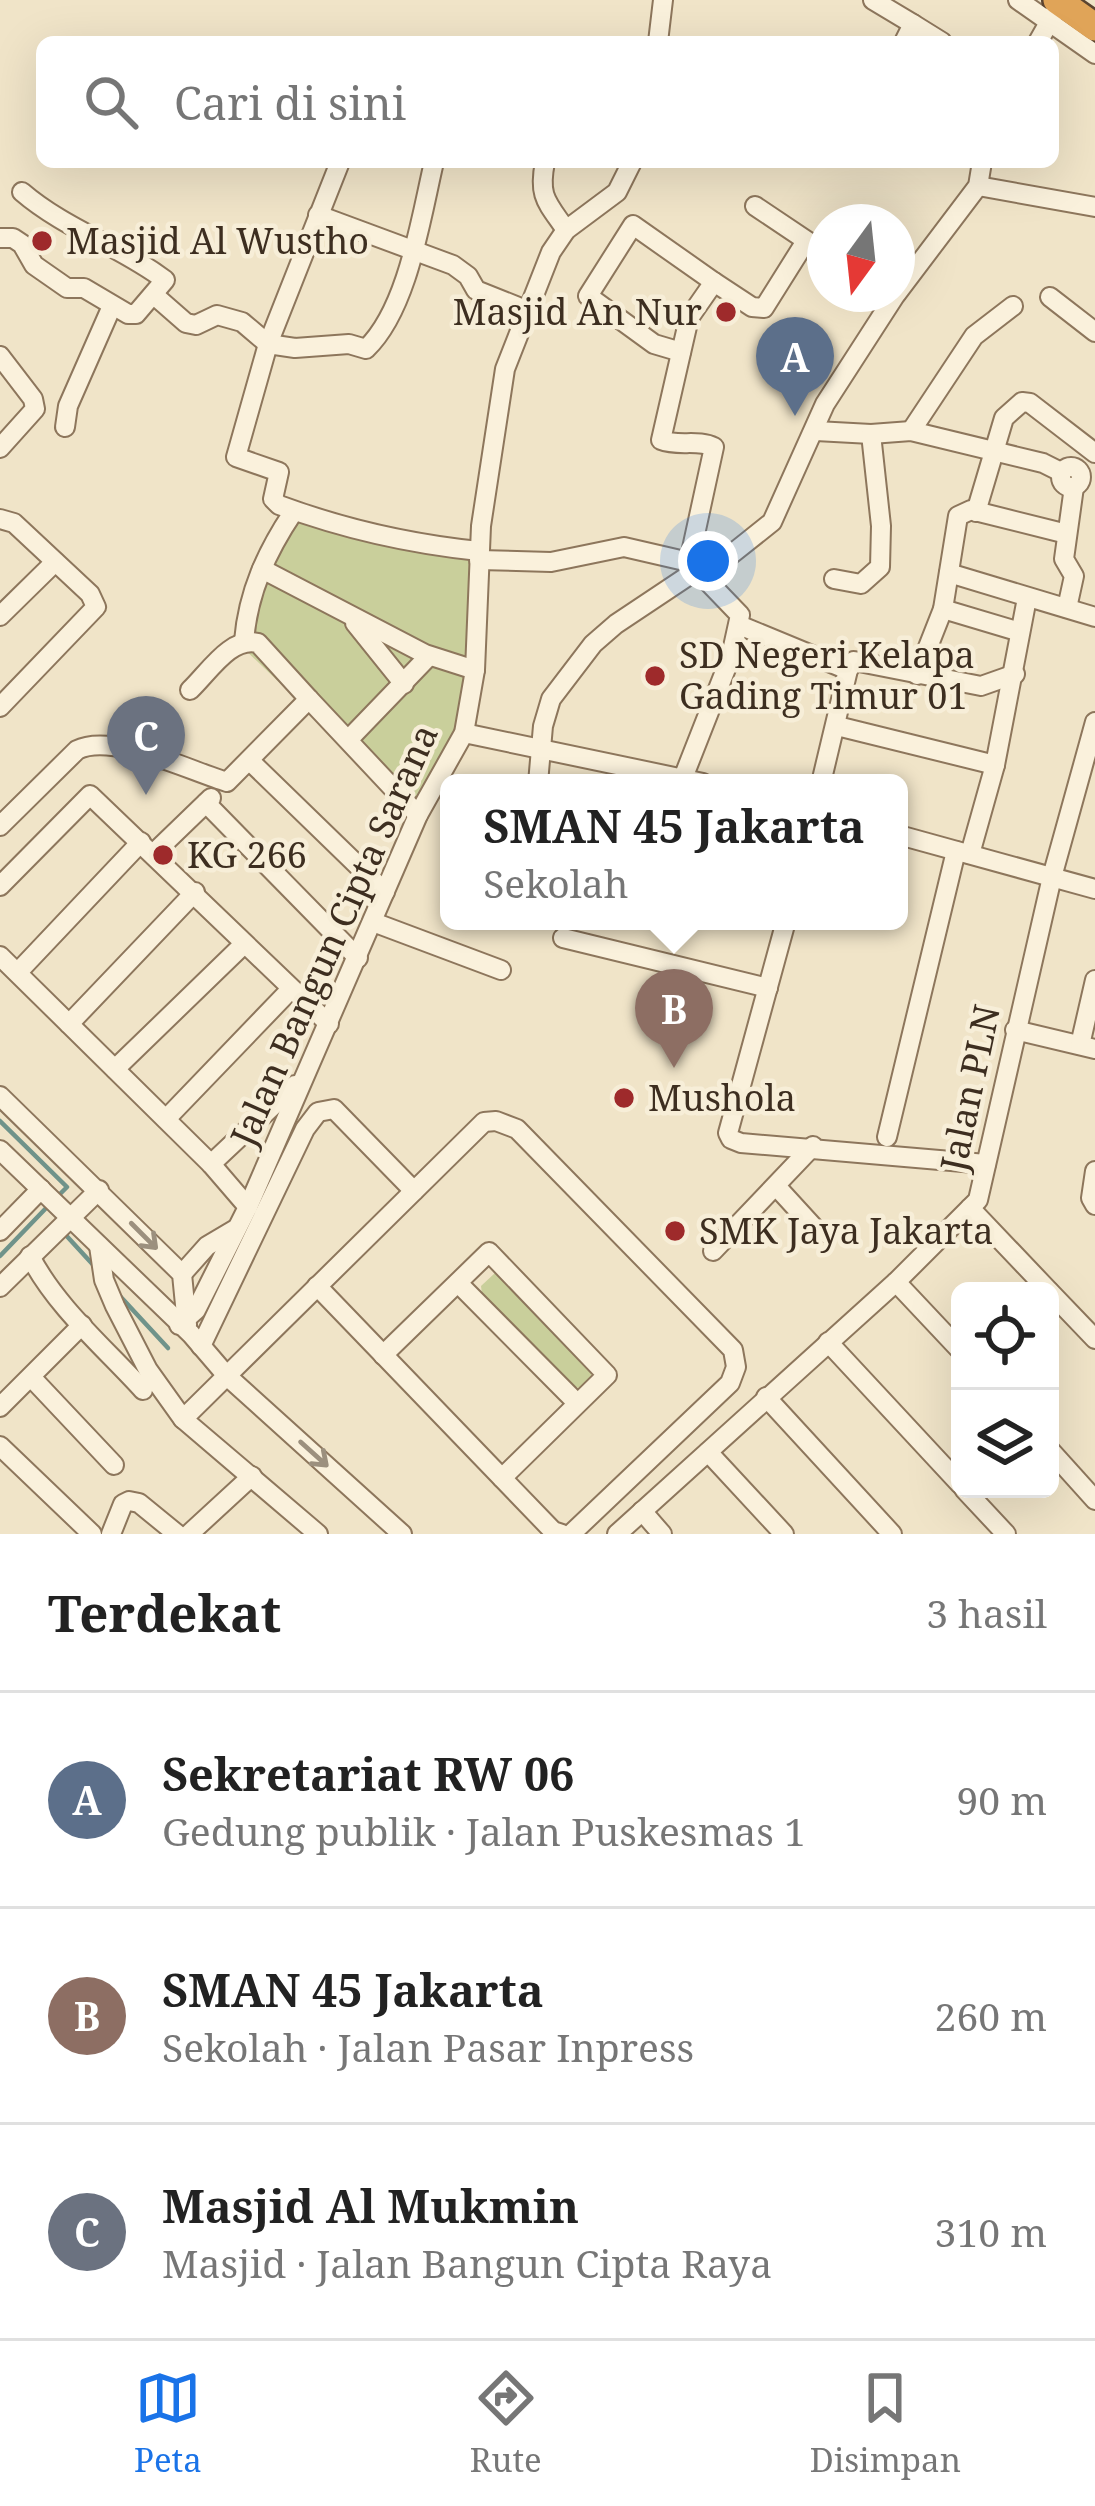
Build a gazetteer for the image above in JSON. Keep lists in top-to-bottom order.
{
  "streets": {
    "street": ["Jalan Bangun Cipta Sarana", "Jalan PLN"]
  },
  "places": [
    "Masjid Al Wustho",
    "Masjid An Nur",
    "SD Negeri Kelapa Gading Timur 01",
    "KG 266",
    "Mushola",
    "SMK Jaya Jakarta"
  ],
  "north": "bottom",
  "page": {
    "search": "Cari di sini",
    "pins": ["A", "C", "B"],
    "popup": ["SMAN 45 Jakarta", "Sekolah"],
    "heading": ["Terdekat", "3 hasil"],
    "list": [
      {
        "mark": "A",
        "name": "Sekretariat RW 06",
        "note": "Gedung publik · Jalan Puskesmas 1",
        "value": "90 m"
      },
      {
        "mark": "B",
        "name": "SMAN 45 Jakarta",
        "note": "Sekolah · Jalan Pasar Inpress",
        "value": "260 m"
      },
      {
        "mark": "C",
        "name": "Masjid Al Mukmin",
        "note": "Masjid · Jalan Bangun Cipta Raya",
        "value": "310 m"
      }
    ],
    "nav": ["Peta", "Rute", "Disimpan"]
  }
}
